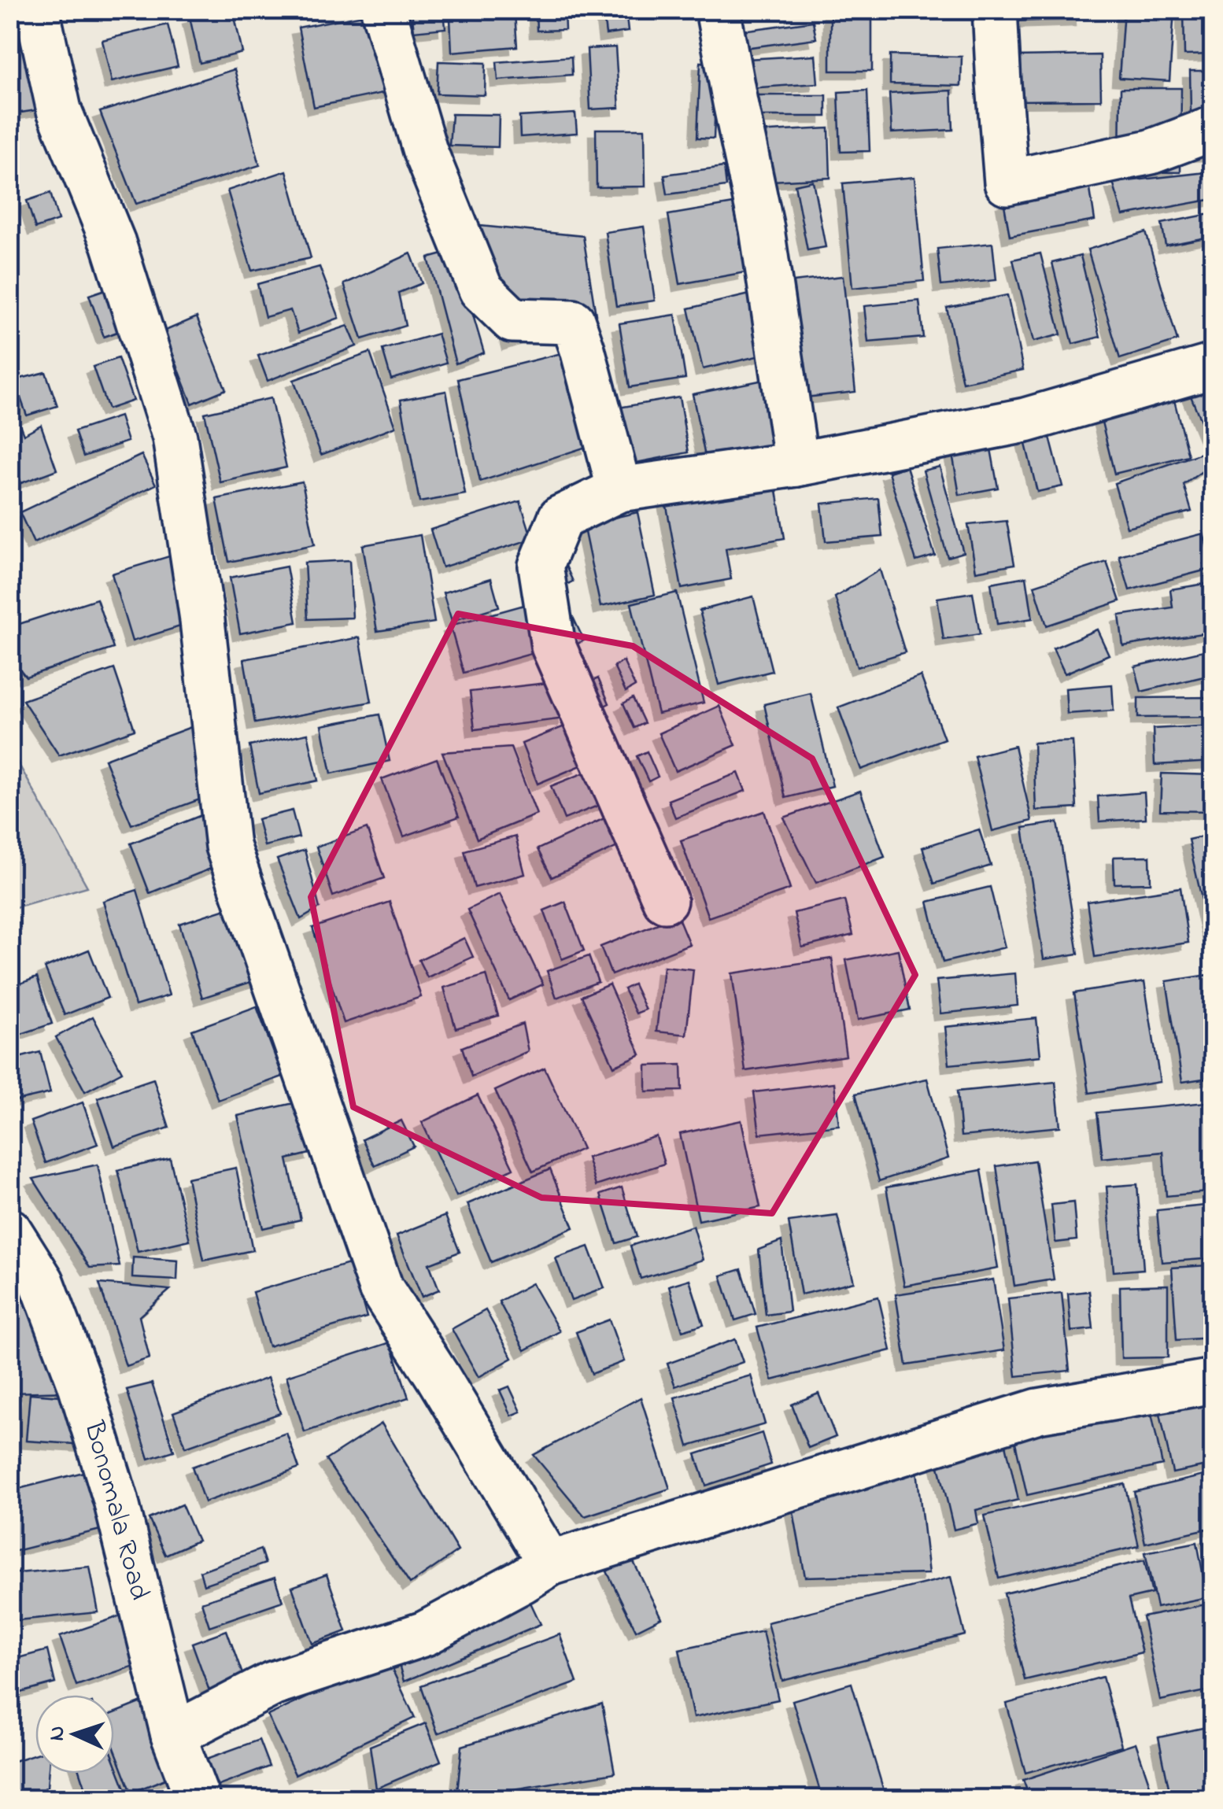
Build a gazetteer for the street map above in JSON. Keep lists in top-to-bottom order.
{
  "streets": {
    "street": ["Bonomala Road"]
  },
  "north": "left"
}
